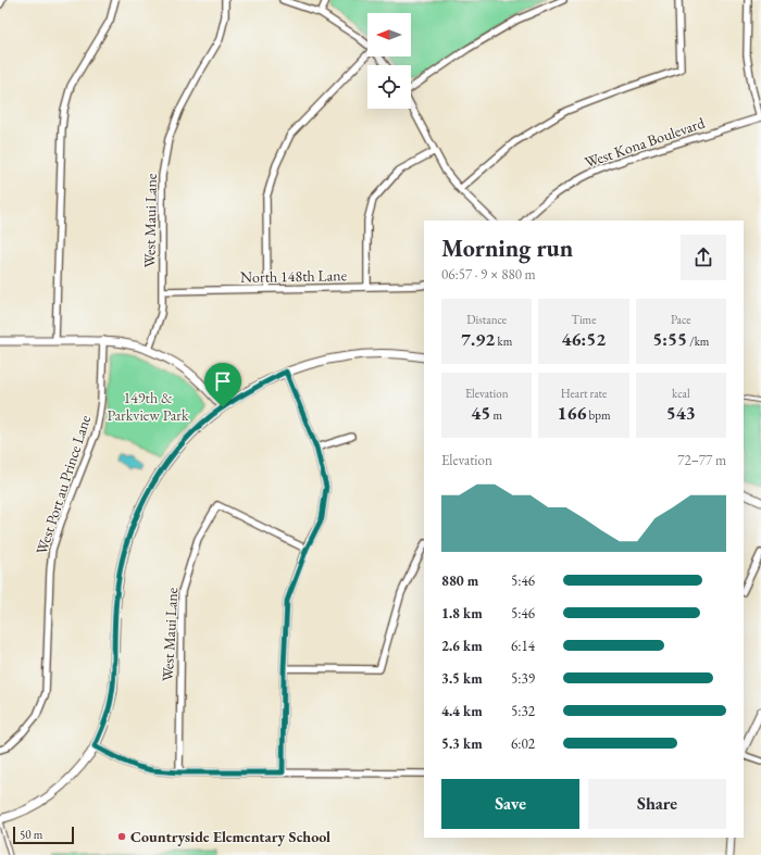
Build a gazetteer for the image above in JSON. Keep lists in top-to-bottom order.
{
  "streets": {
    "street": [
      "West Kona Boulevard",
      "West Maui Lane",
      "North 148th Lane",
      "West Port au Prince Lane"
    ]
  },
  "crossings": [
    ["West Maui Lane", "North 148th Lane"]
  ],
  "parks": ["149th & Parkview Park"],
  "places": ["Countryside Elementary School"],
  "scale_bar": "50 m",
  "north": "left",
  "page": {
    "heading": ["Morning run", "06:57 · 9 × 880 m"],
    "stats": [
      ["Distance", "7.92 km"],
      ["Time", "46:52"],
      ["Pace", "5:55 /km"],
      ["Elevation", "45 m"],
      ["Heart rate", "166 bpm"],
      ["kcal", "543"]
    ],
    "chart": ["Elevation", "72–77 m"],
    "list": [
      {
        "name": "880 m",
        "note": "5:46"
      },
      {
        "name": "1.8 km",
        "note": "5:46"
      },
      {
        "name": "2.6 km",
        "note": "6:14"
      },
      {
        "name": "3.5 km",
        "note": "5:39"
      },
      {
        "name": "4.4 km",
        "note": "5:32"
      },
      {
        "name": "5.3 km",
        "note": "6:02"
      }
    ],
    "buttons": ["Save", "Share"],
    "scale": "50 m"
  }
}
